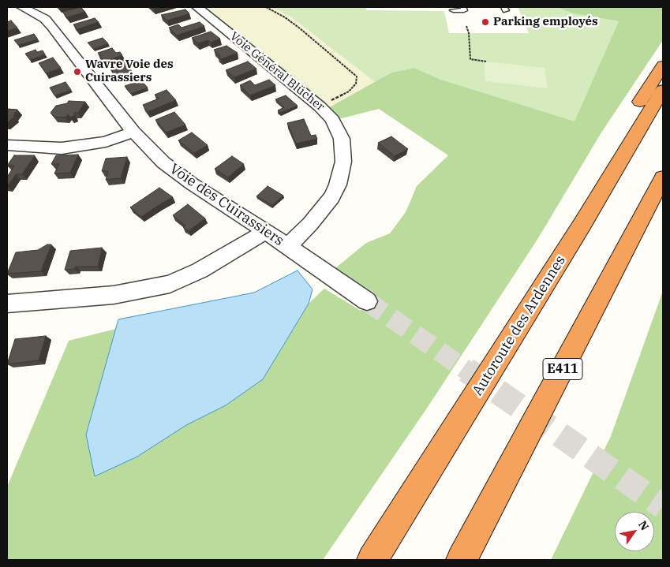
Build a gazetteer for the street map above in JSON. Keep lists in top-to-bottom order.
{
  "streets": {
    "highway": ["Autoroute des Ardennes", "E411"],
    "street": ["Voie Général Blücher", "Voie des Cuirassiers"]
  },
  "crossings": [
    ["Voie Général Blücher", "Voie des Cuirassiers"]
  ],
  "places": ["Parking employés", "Wavre Voie des Cuirassiers"],
  "north": "top right"
}
